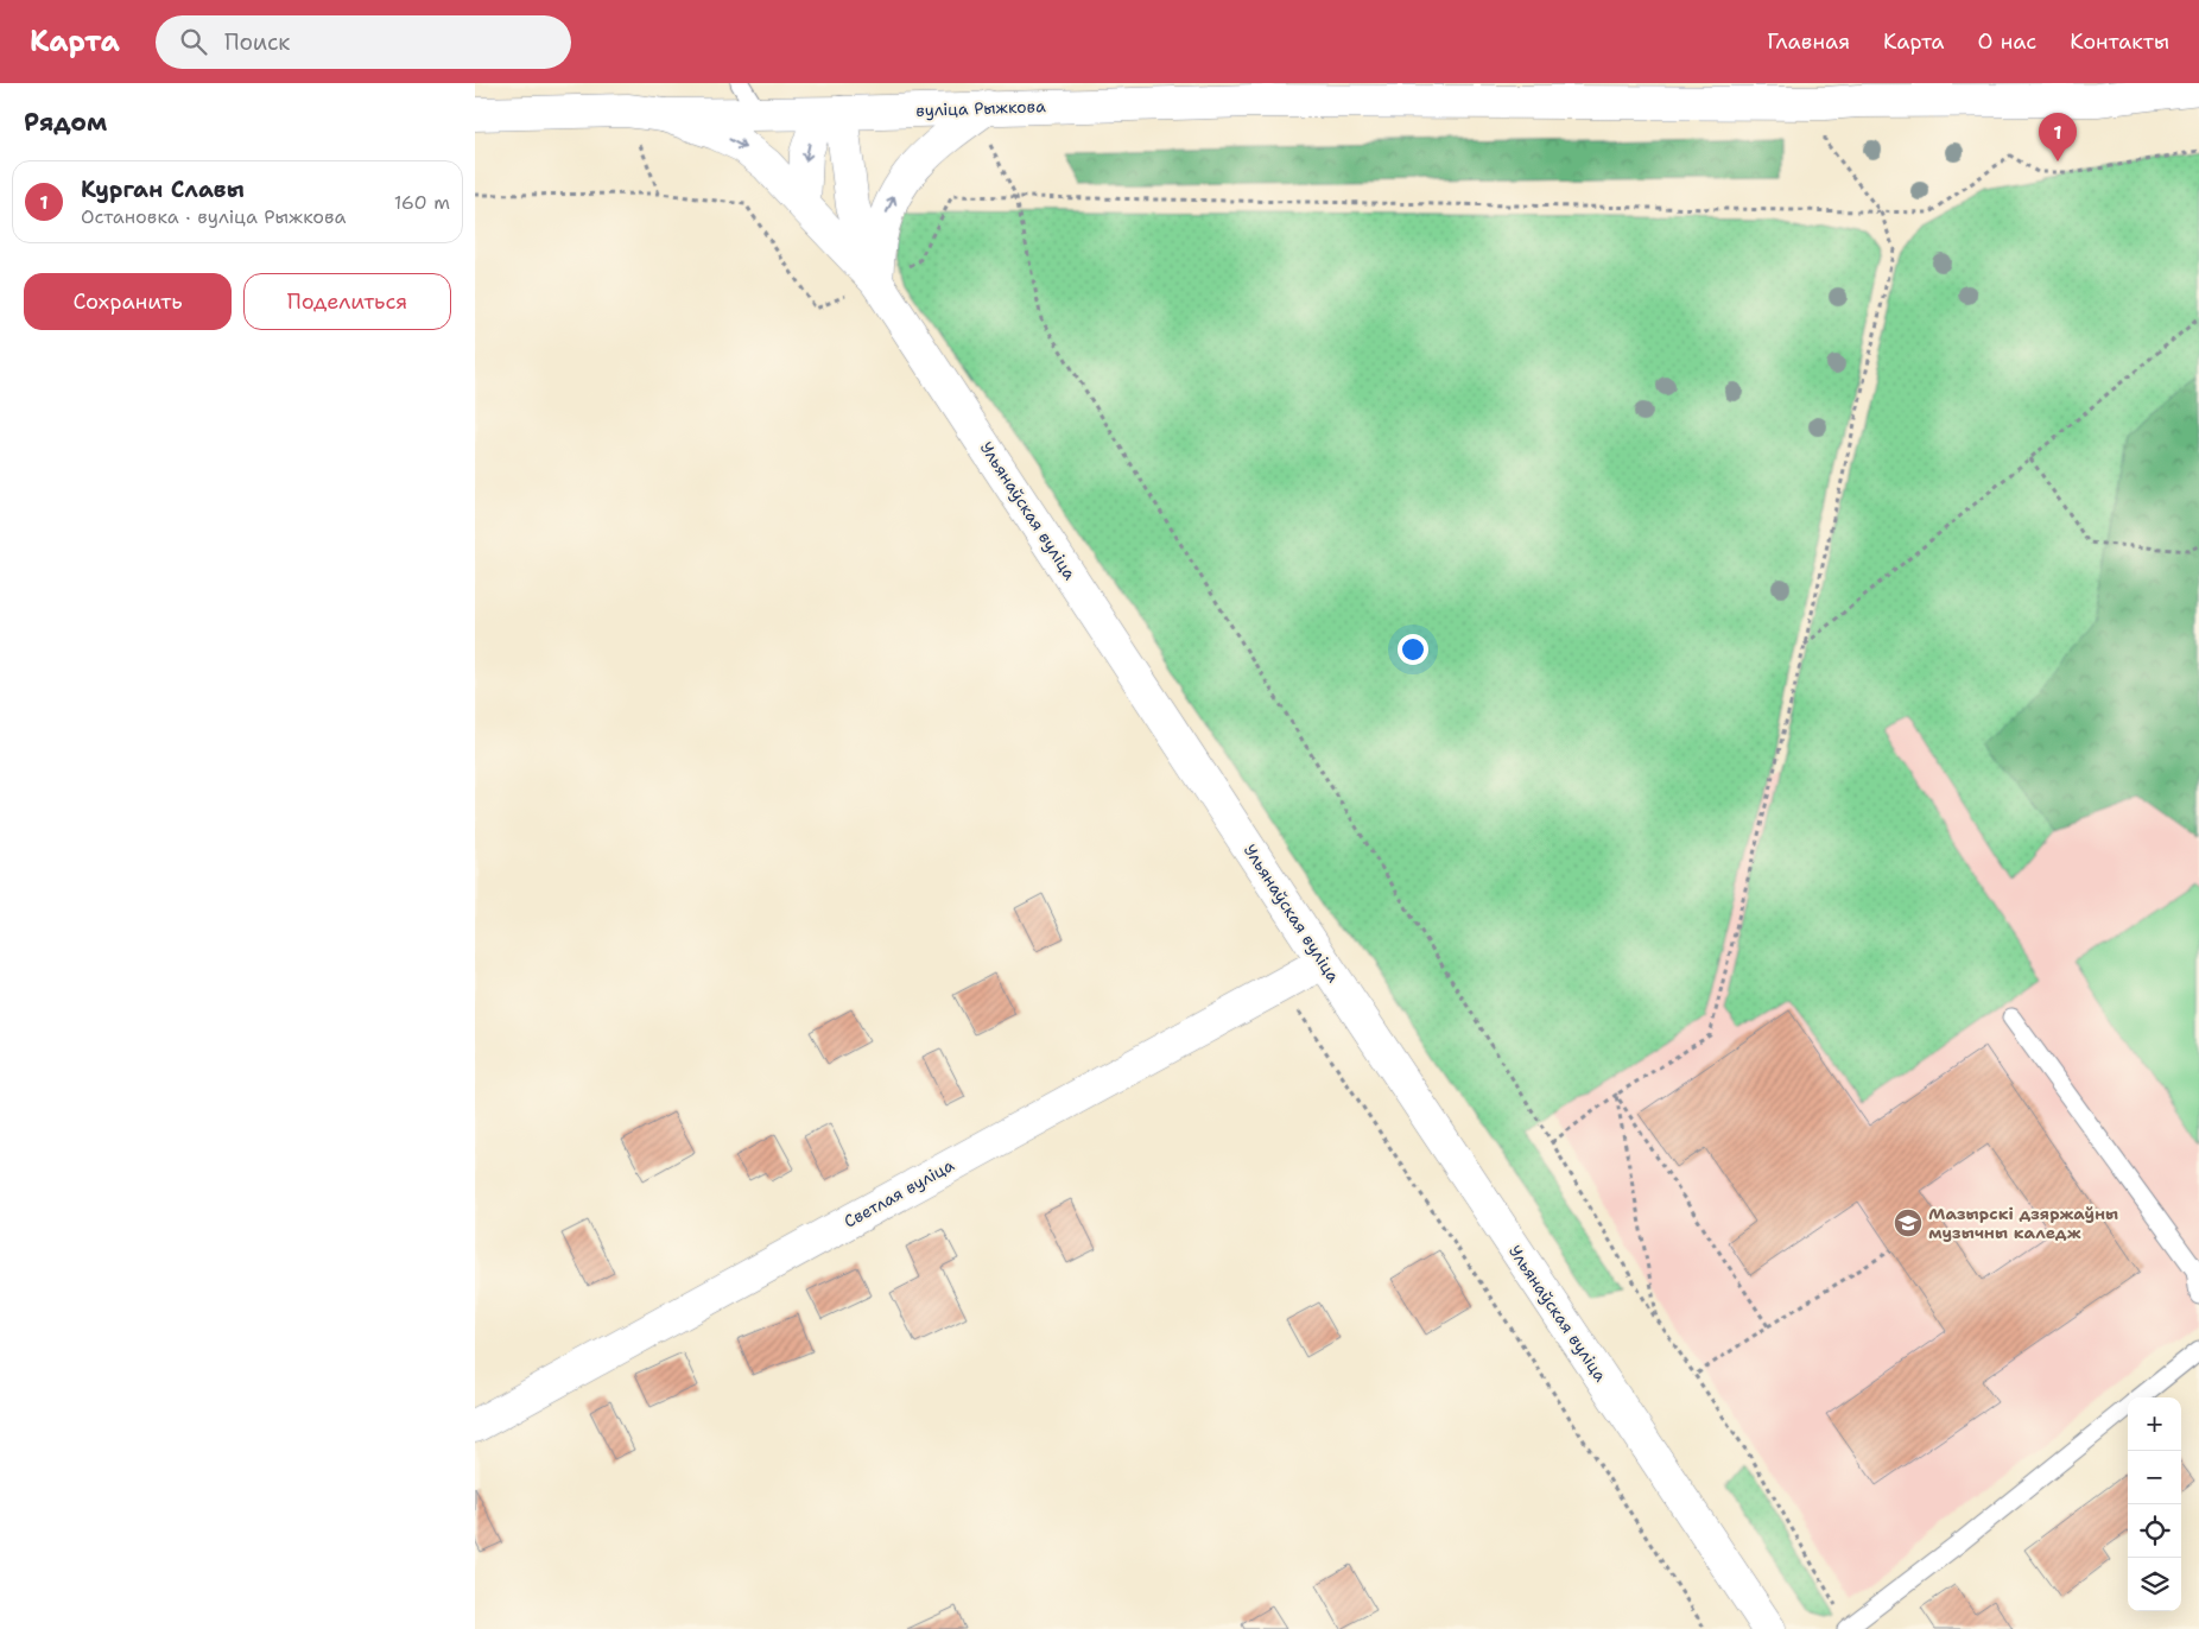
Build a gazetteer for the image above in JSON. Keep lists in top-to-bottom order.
{
  "streets": {
    "main road": ["вуліца Рыжкова", "Ульянаўская вуліца", "Светлая вуліца"]
  },
  "crossings": [
    ["вуліца Рыжкова", "Ульянаўская вуліца"],
    ["Ульянаўская вуліца", "Светлая вуліца"]
  ],
  "places": {
    "school or university": ["Мазырскі дзяржаўны музычны каледж"]
  },
  "page": {
    "header": "Карта",
    "search": "Поиск",
    "nav": [
      "Главная",
      "Карта",
      "О нас",
      "Контакты"
    ],
    "heading": "Рядом",
    "pins": "1",
    "list": [
      {
        "mark": "1",
        "name": "Курган Славы",
        "note": "Остановка · вуліца Рыжкова",
        "value": "160 m"
      }
    ],
    "buttons": ["Сохранить", "Поделиться"],
    "map_buttons": ["+", "−"]
  }
}
